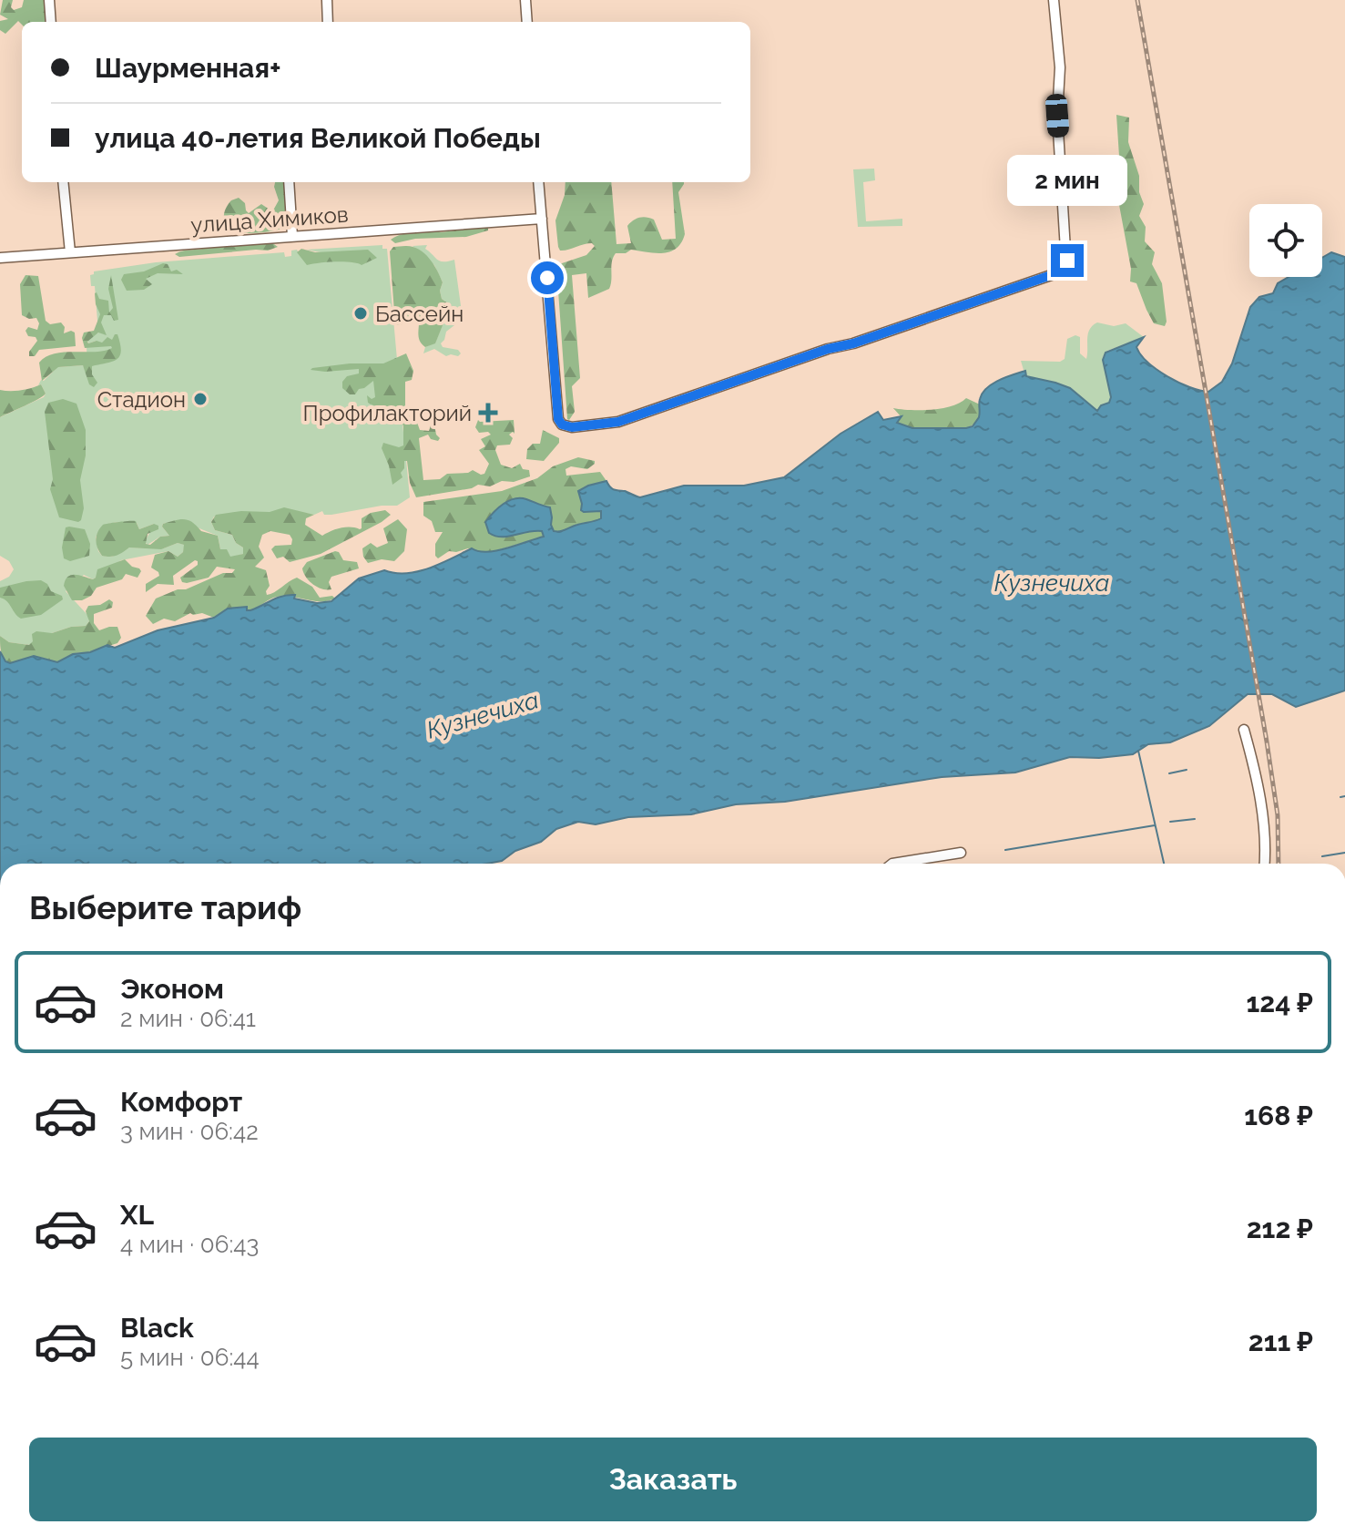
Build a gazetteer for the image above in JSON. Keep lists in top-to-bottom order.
{
  "streets": {
    "street": ["улица Химиков"]
  },
  "water": ["Кузнечиха"],
  "places": {
    "other": ["Бассейн", "Стадион"],
    "health": ["Профилакторий"]
  },
  "page": {
    "banner": ["Шаурменная+", "улица 40-летия Великой Победы"],
    "bubble": "2 мин",
    "heading": "Выберите тариф",
    "list": [
      {
        "name": "Эконом",
        "note": "2 мин · 06:41",
        "value": "124 ₽"
      },
      {
        "name": "Комфорт",
        "note": "3 мин · 06:42",
        "value": "168 ₽"
      },
      {
        "name": "XL",
        "note": "4 мин · 06:43",
        "value": "212 ₽"
      },
      {
        "name": "Black",
        "note": "5 мин · 06:44",
        "value": "211 ₽"
      }
    ],
    "buttons": "Заказать"
  }
}
